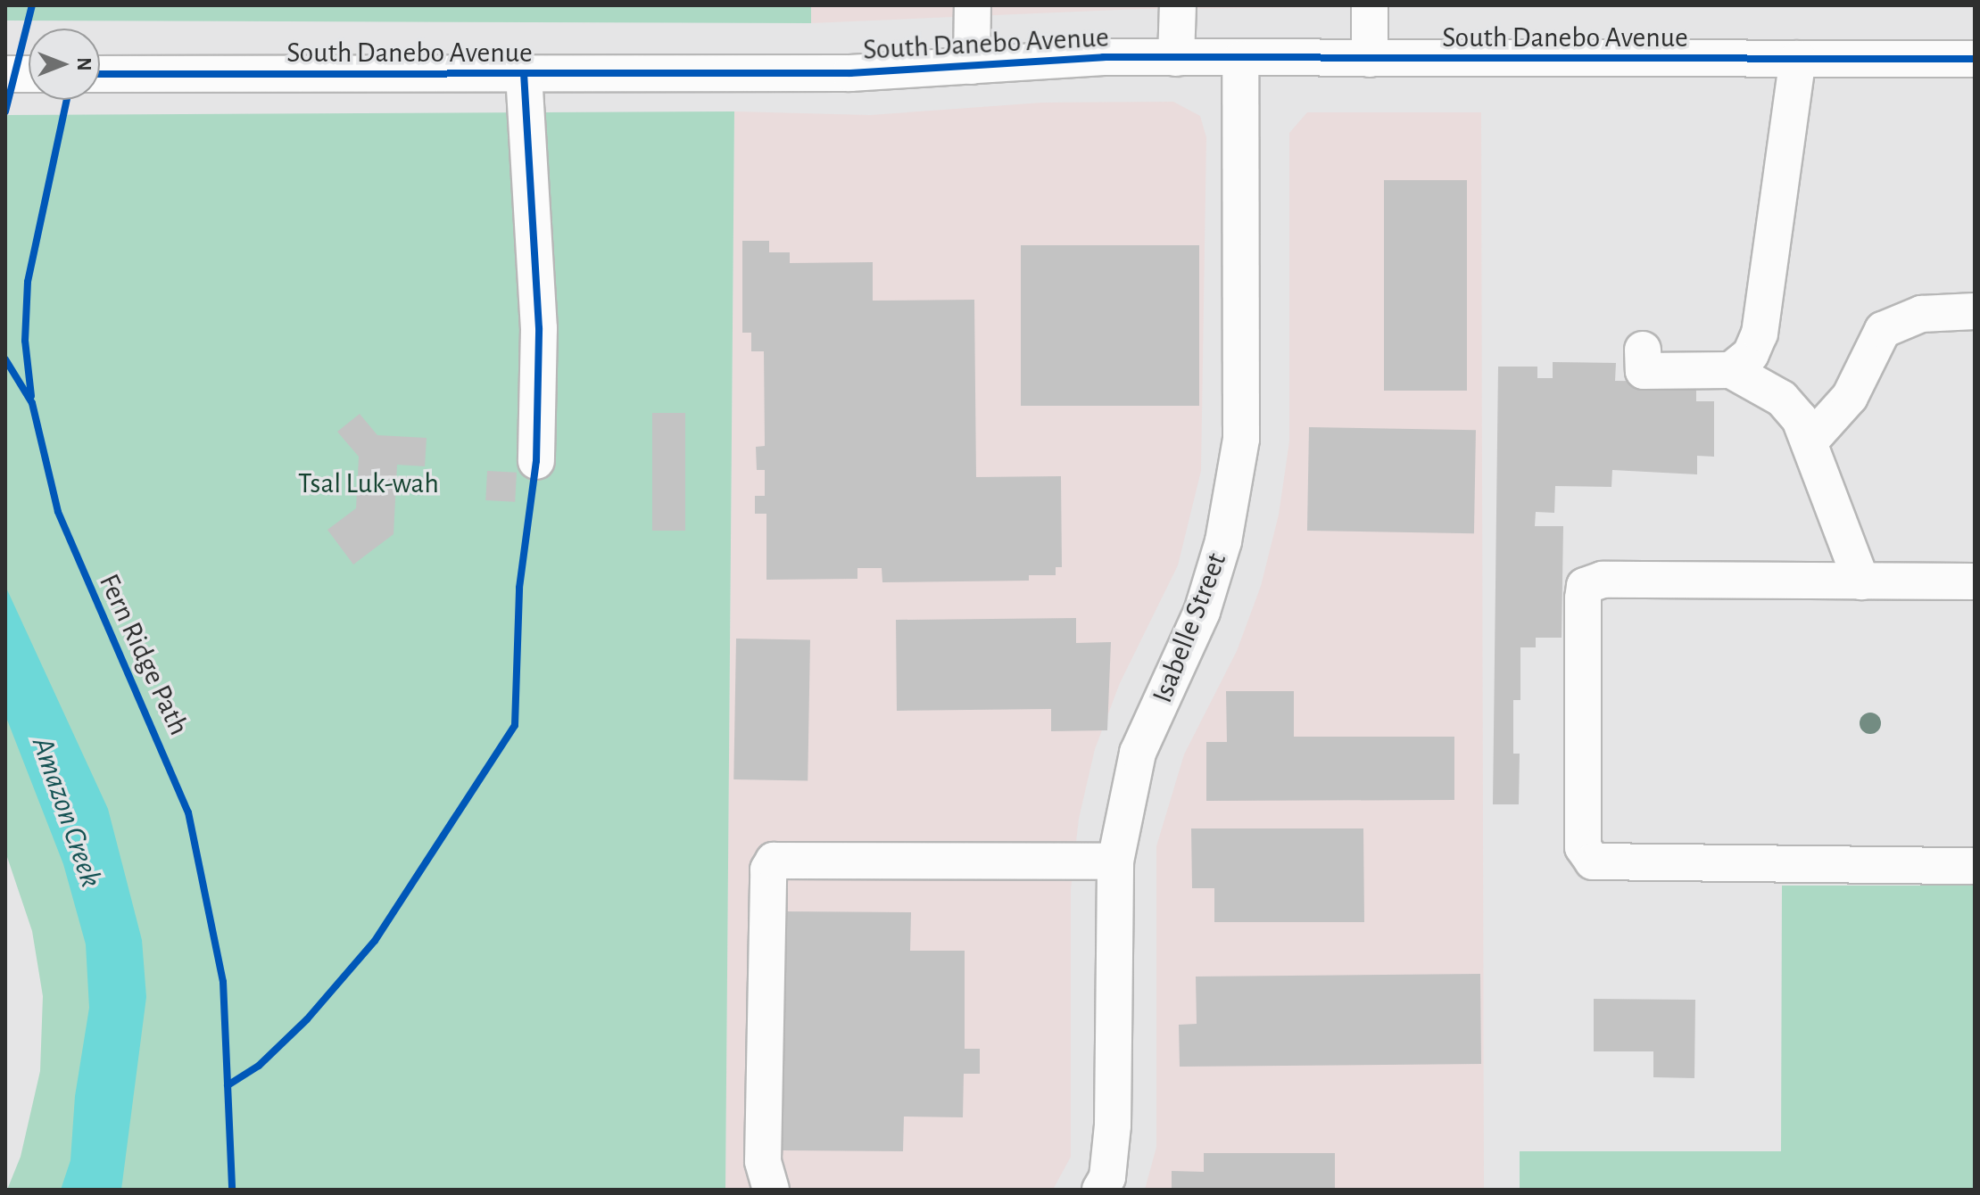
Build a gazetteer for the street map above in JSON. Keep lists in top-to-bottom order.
{
  "streets": {
    "street": ["South Danebo Avenue", "Isabelle Street"],
    "cycle path": ["Fern Ridge Path"]
  },
  "crossings": [
    ["South Danebo Avenue", "Isabelle Street"]
  ],
  "water": ["Amazon Creek"],
  "parks": ["Tsal Luk-wah"],
  "north": "right"
}
